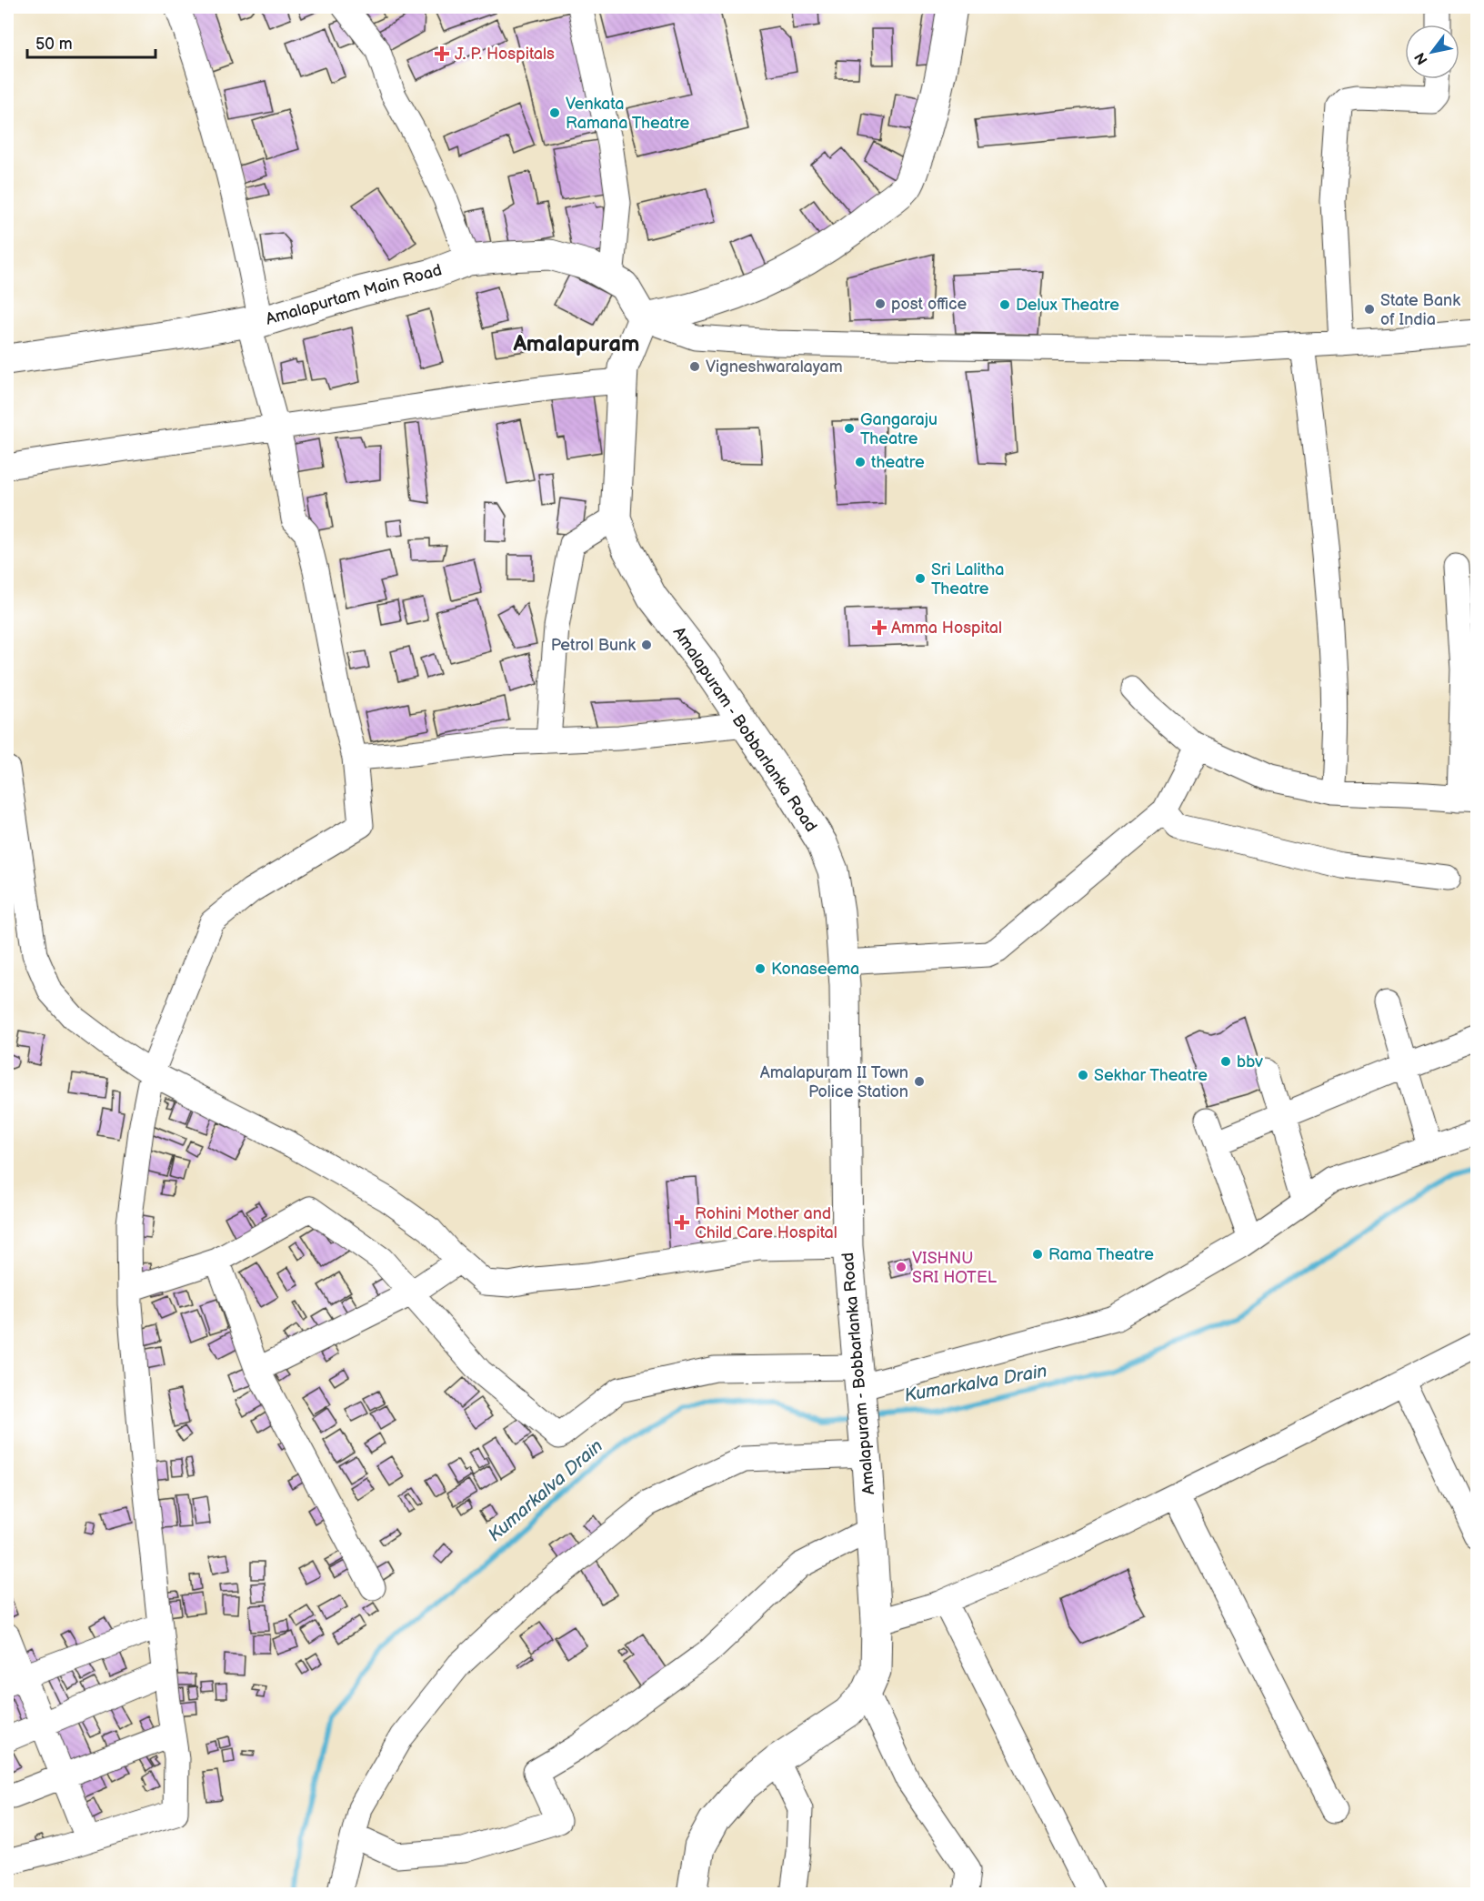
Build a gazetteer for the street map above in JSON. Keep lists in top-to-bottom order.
{
  "streets": {
    "main road": ["Amalapurtam Main Road", "Amalapuram - Bobbarlanka Road"]
  },
  "crossings": [
    ["Amalapurtam Main Road", "Amalapuram - Bobbarlanka Road"]
  ],
  "districts": ["Amalapuram"],
  "water": ["Kumarkalva Drain"],
  "places": {
    "health": ["J. P. Hospitals", "Amma Hospital", "Rohini Mother and Child Care Hospital"],
    "other": [
      "Venkata Ramana Theatre",
      "post office",
      "Delux Theatre",
      "State Bank of India",
      "Vigneshwaralayam",
      "Gangaraju Theatre",
      "theatre",
      "Sri Lalitha Theatre",
      "Petrol Bunk",
      "Konaseema",
      "bbv",
      "Sekhar Theatre",
      "Amalapuram II Town Police Station",
      "Rama Theatre",
      "VISHNU SRI HOTEL"
    ]
  },
  "scale_bar": "50 m",
  "north": "bottom left"
}
